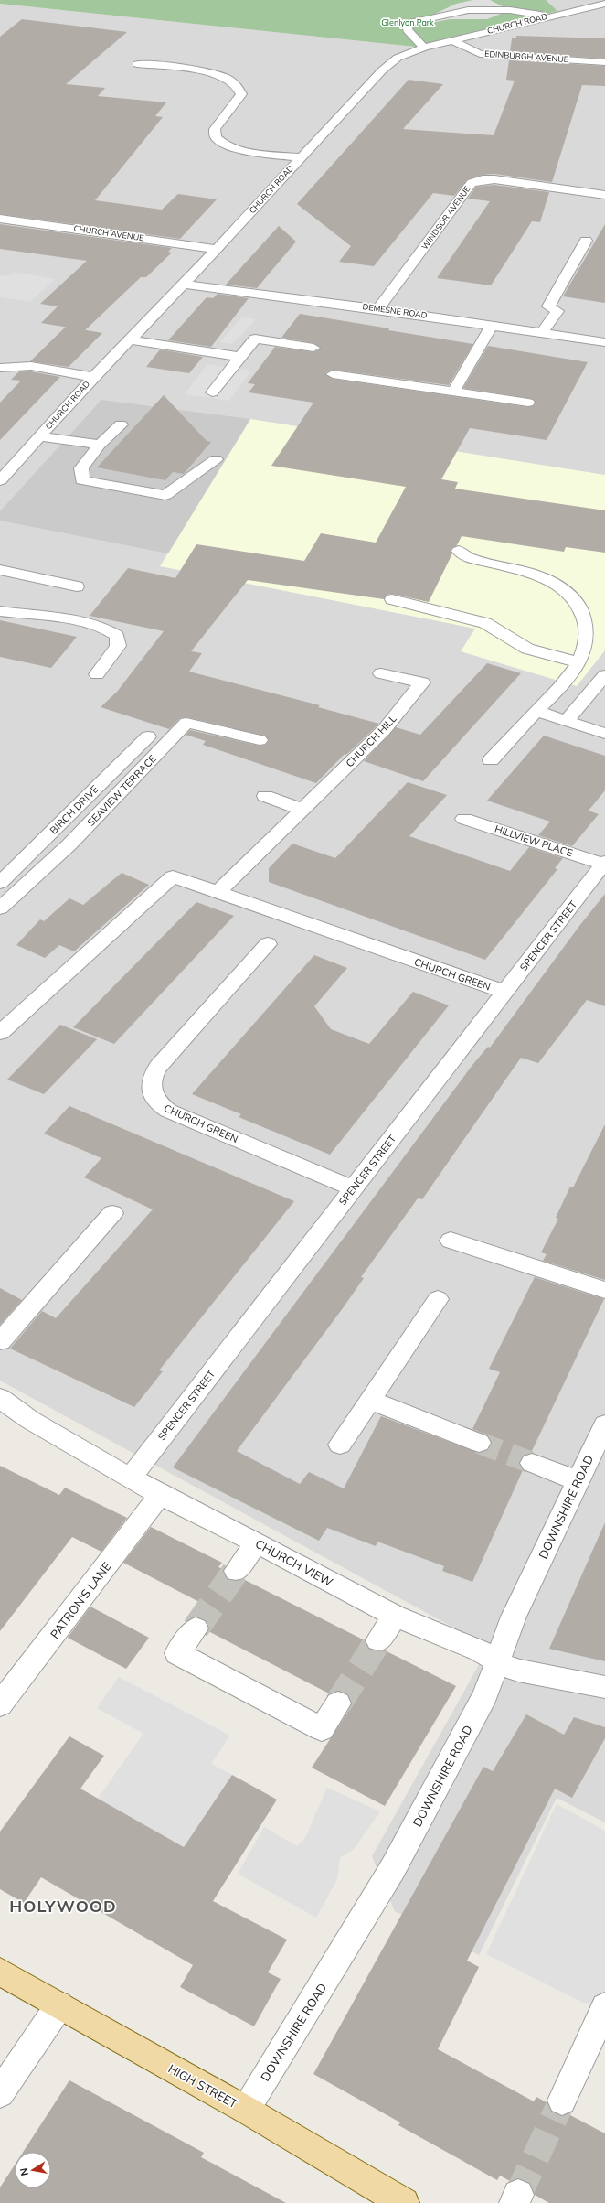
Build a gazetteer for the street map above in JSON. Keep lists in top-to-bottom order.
{
  "streets": {
    "main road": ["HIGH STREET"],
    "street": [
      "CHURCH ROAD",
      "EDINBURGH AVENUE",
      "WINDSOR AVENUE",
      "CHURCH AVENUE",
      "DEMESNE ROAD",
      "CHURCH HILL",
      "SEAVIEW TERRACE",
      "BIRCH DRIVE",
      "HILLVIEW PLACE",
      "SPENCER STREET",
      "CHURCH GREEN",
      "DOWNSHIRE ROAD",
      "CHURCH VIEW",
      "PATRON'S LANE"
    ]
  },
  "crossings": [
    ["CHURCH ROAD", "EDINBURGH AVENUE"],
    ["CHURCH ROAD", "CHURCH AVENUE"],
    ["CHURCH ROAD", "DEMESNE ROAD"],
    ["WINDSOR AVENUE", "DEMESNE ROAD"],
    ["CHURCH HILL", "CHURCH GREEN"],
    ["HILLVIEW PLACE", "SPENCER STREET"],
    ["SPENCER STREET", "CHURCH GREEN"],
    ["SPENCER STREET", "CHURCH VIEW"],
    ["DOWNSHIRE ROAD", "CHURCH VIEW"],
    ["DOWNSHIRE ROAD", "HIGH STREET"],
    ["CHURCH VIEW", "PATRON'S LANE"]
  ],
  "districts": ["HOLYWOOD"],
  "parks": ["Glenlyon Park"],
  "north": "left"
}
